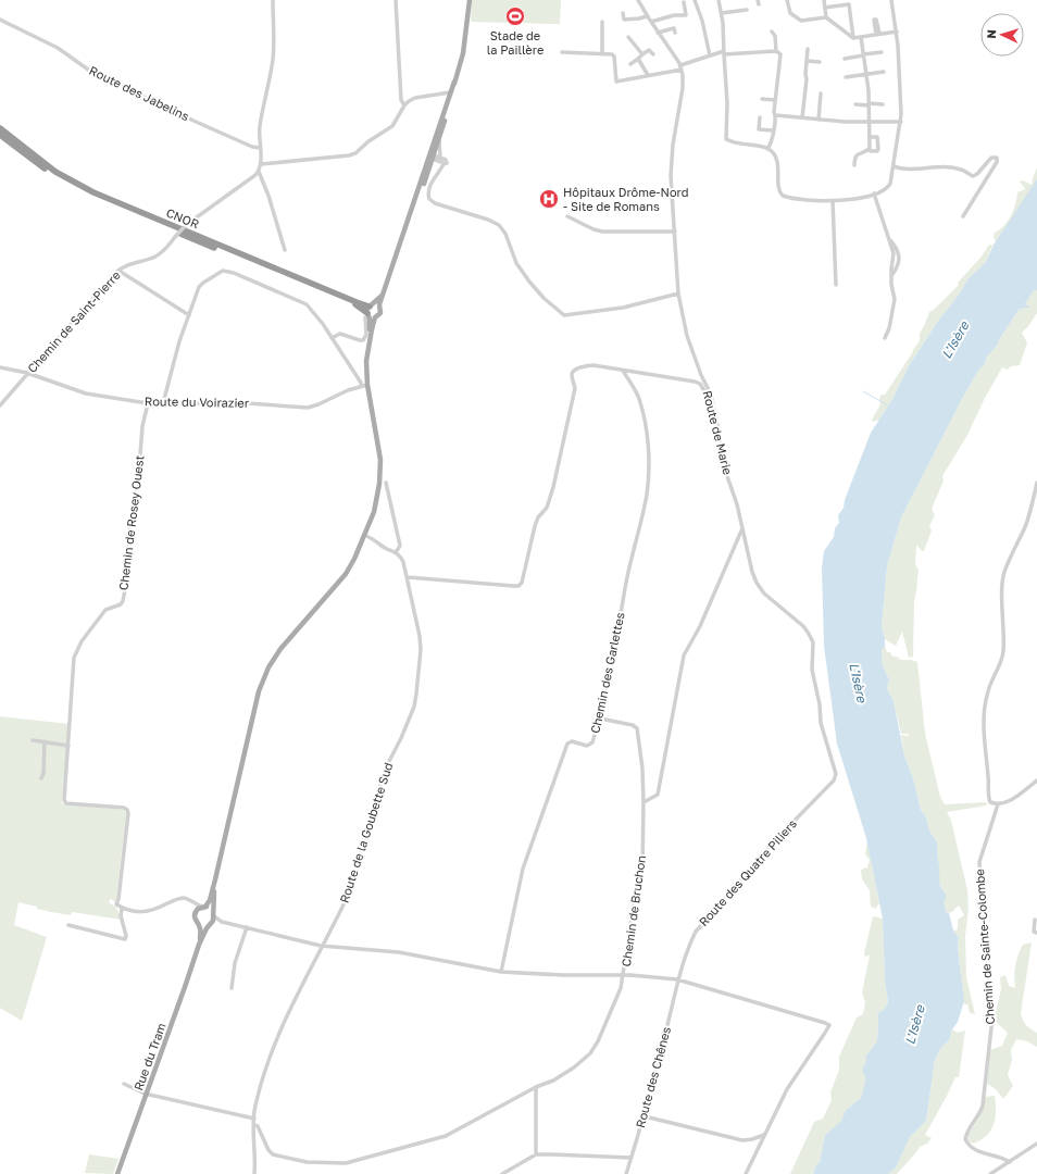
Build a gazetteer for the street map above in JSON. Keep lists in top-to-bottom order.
{
  "streets": {
    "highway": ["CNOR"],
    "main road": ["Rue du Tram"],
    "street": [
      "Route des Jabelins",
      "Chemin de Saint-Pierre",
      "Route du Voirazier",
      "Route de Marie",
      "Chemin de Rosey Ouest",
      "Chemin des Garlettes",
      "Route de la Goubette Sud",
      "Route des Quatre Piliers",
      "Chemin de Bruchon",
      "Chemin de Sainte-Colombe",
      "Route des Chênes"
    ]
  },
  "crossings": [
    ["Chemin de Saint-Pierre", "Route du Voirazier"],
    ["Route du Voirazier", "Chemin de Rosey Ouest"],
    ["Route de Marie", "Route des Quatre Piliers"],
    ["Chemin des Garlettes", "Chemin de Bruchon"],
    ["Route de la Goubette Sud", "Chemin de Bruchon"],
    ["Route des Quatre Piliers", "Route des Chênes"]
  ],
  "water": ["L'Isère"],
  "places": {
    "sports": ["Stade de la Paillère"],
    "hospital": ["Hôpitaux Drôme-Nord - Site de Romans"]
  },
  "north": "left"
}
